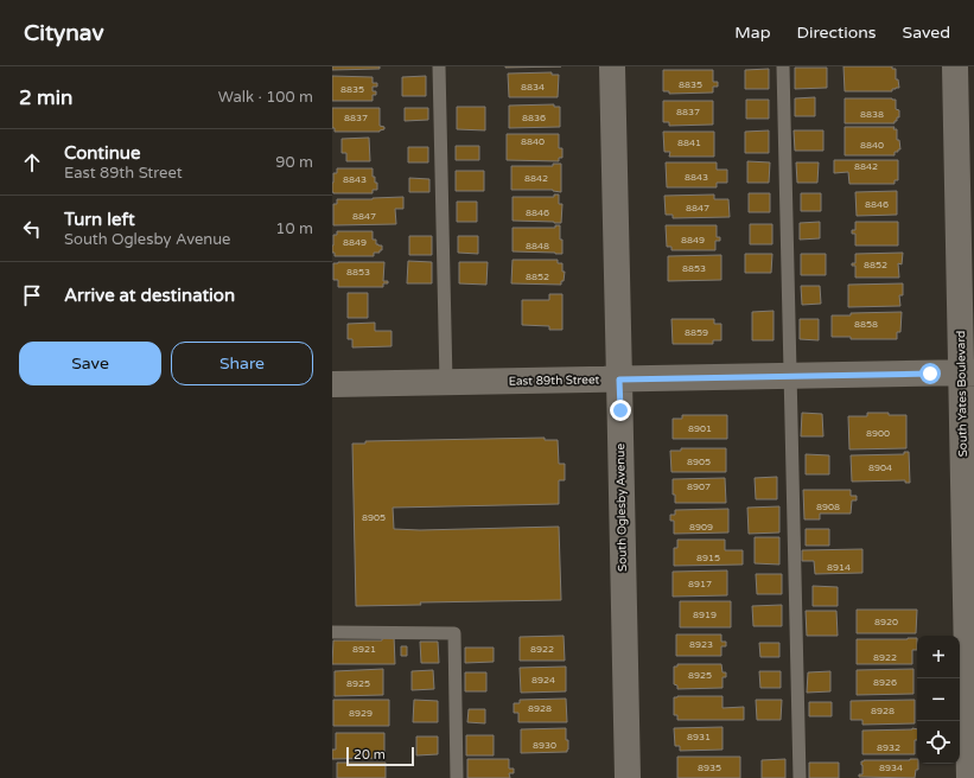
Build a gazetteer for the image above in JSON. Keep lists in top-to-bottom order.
{
  "streets": {
    "street": ["East 89th Street", "South Yates Boulevard", "South Oglesby Avenue"]
  },
  "crossings": [
    ["East 89th Street", "South Yates Boulevard"],
    ["East 89th Street", "South Oglesby Avenue"]
  ],
  "house_numbers": [
    "8835",
    "8834",
    "8835",
    "8837",
    "8838",
    "8837",
    "8836",
    "8840",
    "8841",
    "8840",
    "8842",
    "8843",
    "8842",
    "8843",
    "8846",
    "8847",
    "8846",
    "8847",
    "8849",
    "8849",
    "8848",
    "8852",
    "8853",
    "8853",
    "8852",
    "8858",
    "8859",
    "8901",
    "8900",
    "8905",
    "8904",
    "8907",
    "8908",
    "8905",
    "8909",
    "8915",
    "8914",
    "8917",
    "8919",
    "8920",
    "8923",
    "8921",
    "8922",
    "8922",
    "8925",
    "8924",
    "8926",
    "8925",
    "8928",
    "8928",
    "8929",
    "8931",
    "8930",
    "8932",
    "8935",
    "8934"
  ],
  "scale_bar": "20 m",
  "page": {
    "header": "Citynav",
    "nav": ["Map", "Directions", "Saved"],
    "heading": ["2 min", "Walk · 100 m"],
    "list": [
      ["Continue", "East 89th Street", "90 m"],
      ["Turn left", "South Oglesby Avenue", "10 m"],
      "Arrive at destination"
    ],
    "buttons": ["Save", "Share"],
    "map_buttons": ["+", "−"],
    "scale": "20 m"
  }
}
